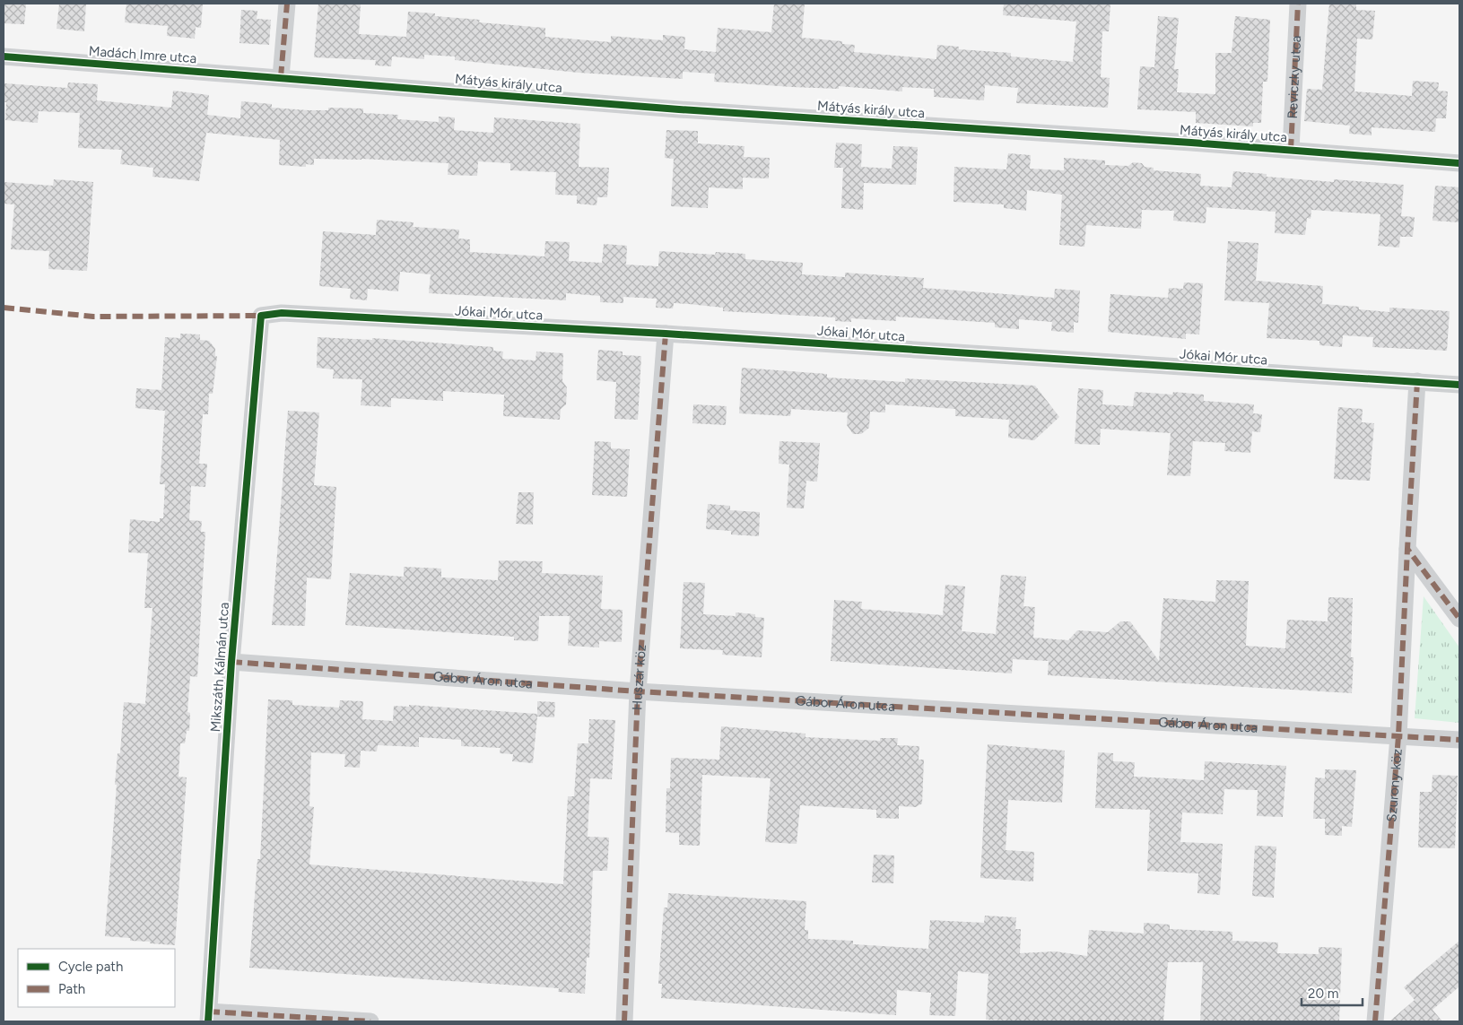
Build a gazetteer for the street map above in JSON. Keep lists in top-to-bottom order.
{
  "streets": {
    "street": [
      "Madách Imre utca",
      "Reviczky utca",
      "Mátyás király utca",
      "Jókai Mór utca",
      "Mikszáth Kálmán utca",
      "Huszár köz",
      "Gábor Áron utca",
      "Szurony köz"
    ]
  },
  "crossings": [
    ["Madách Imre utca", "Mátyás király utca"],
    ["Reviczky utca", "Mátyás király utca"],
    ["Jókai Mór utca", "Mikszáth Kálmán utca"],
    ["Jókai Mór utca", "Huszár köz"],
    ["Mikszáth Kálmán utca", "Gábor Áron utca"],
    ["Huszár köz", "Gábor Áron utca"],
    ["Gábor Áron utca", "Szurony köz"]
  ],
  "legend": ["Cycle path", "Path"],
  "scale_bar": "20 m"
}
